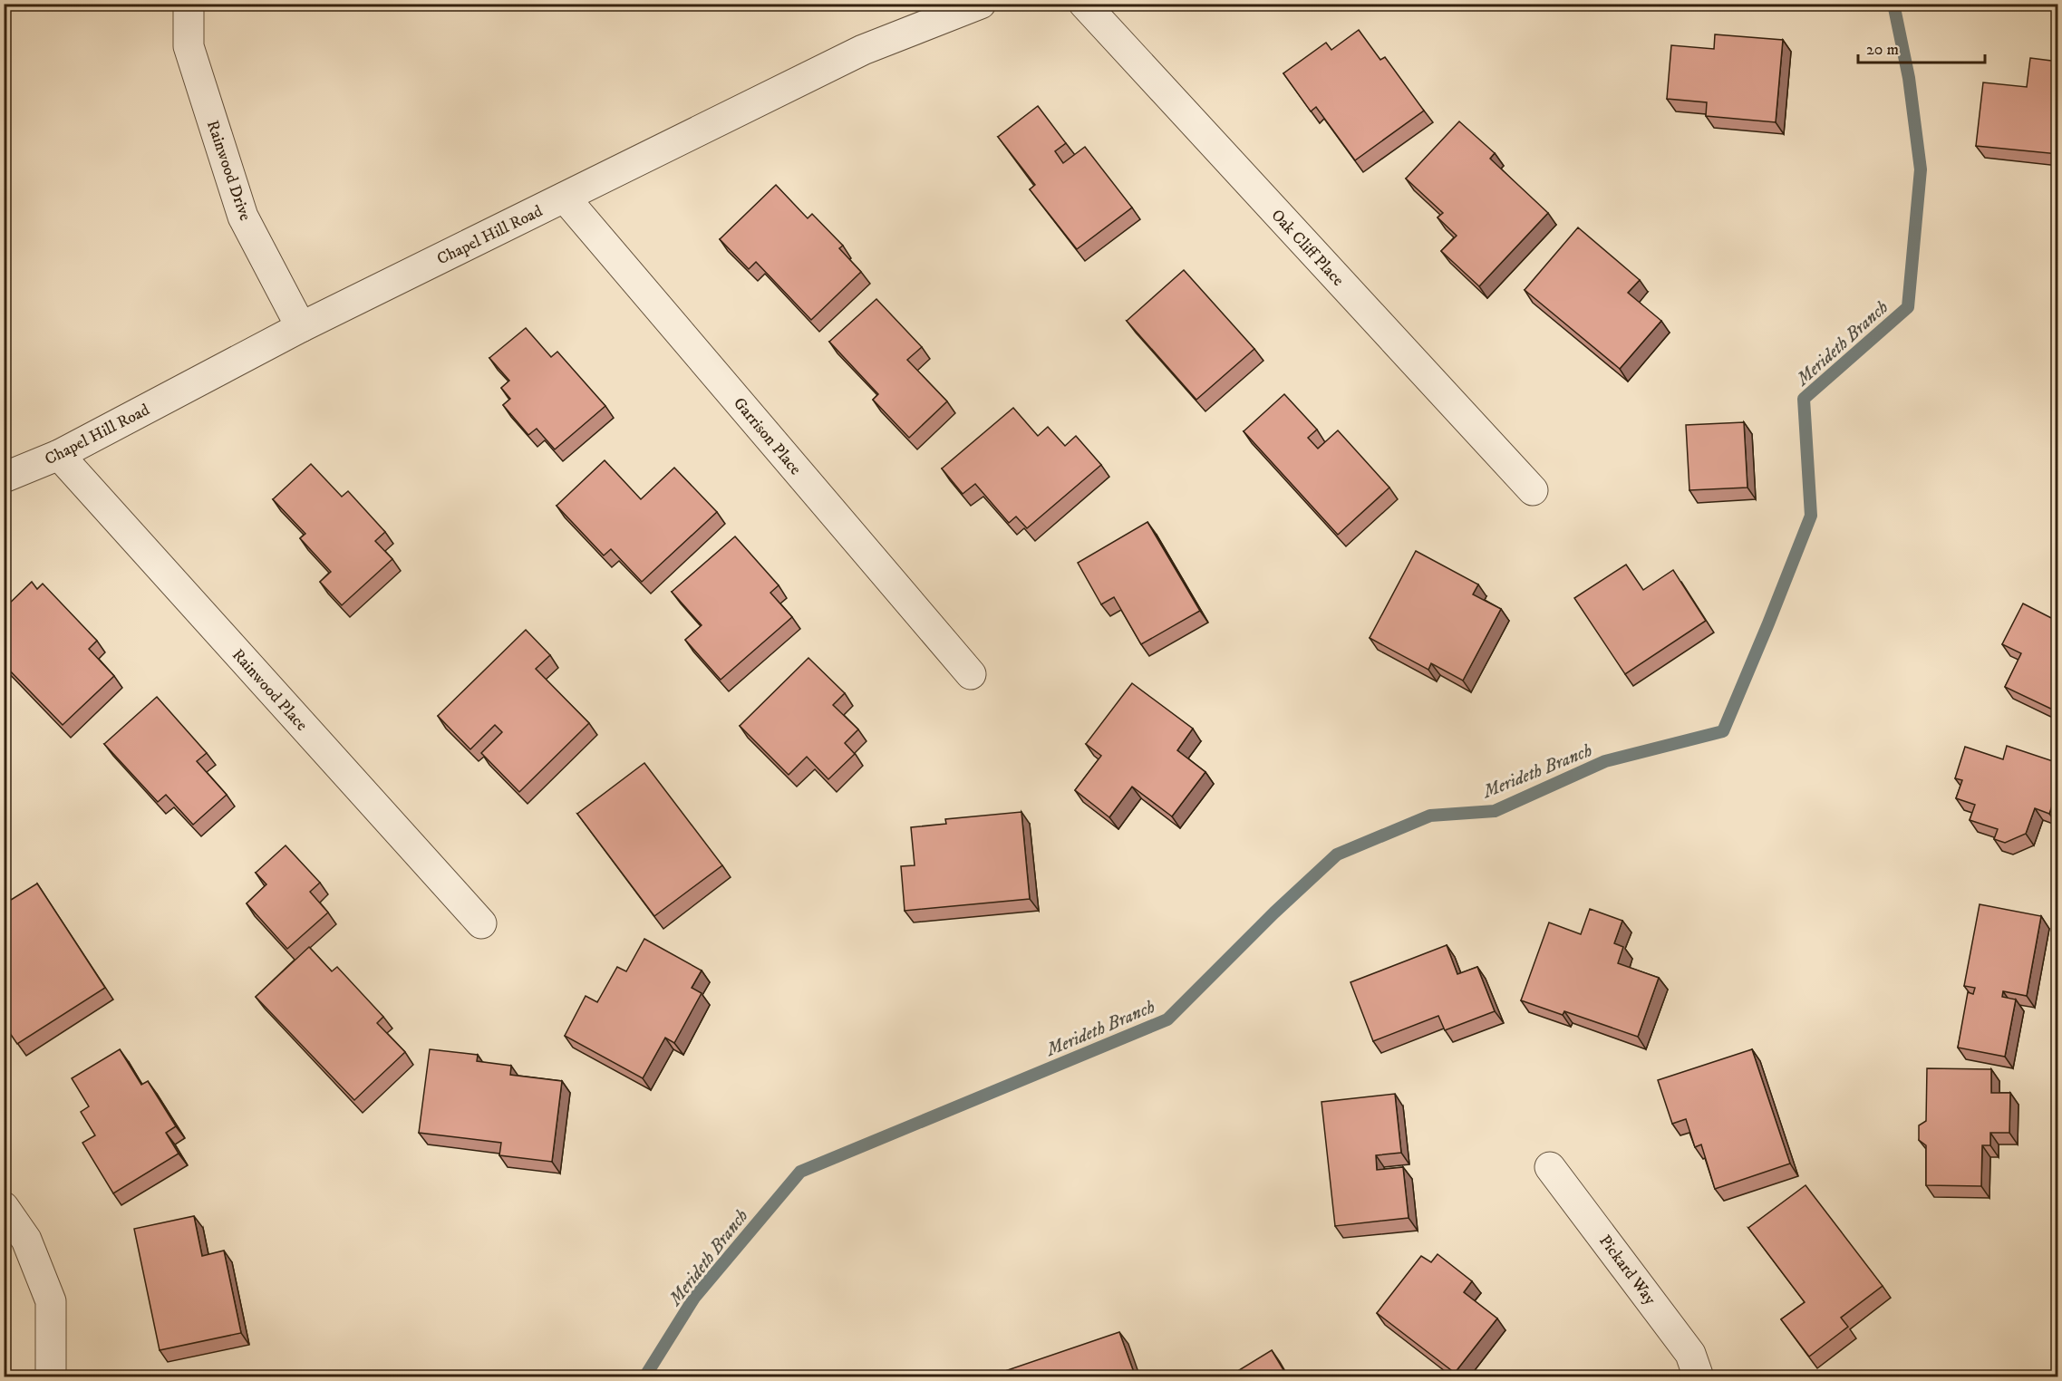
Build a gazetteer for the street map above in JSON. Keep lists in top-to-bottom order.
{
  "streets": {
    "street": [
      "Rainwood Drive",
      "Chapel Hill Road",
      "Oak Cliff Place",
      "Garrison Place",
      "Rainwood Place",
      "Pickard Way"
    ]
  },
  "crossings": [
    ["Rainwood Drive", "Chapel Hill Road"],
    ["Chapel Hill Road", "Garrison Place"],
    ["Chapel Hill Road", "Rainwood Place"]
  ],
  "water": ["Merideth Branch"],
  "scale_bar": "20 m"
}
